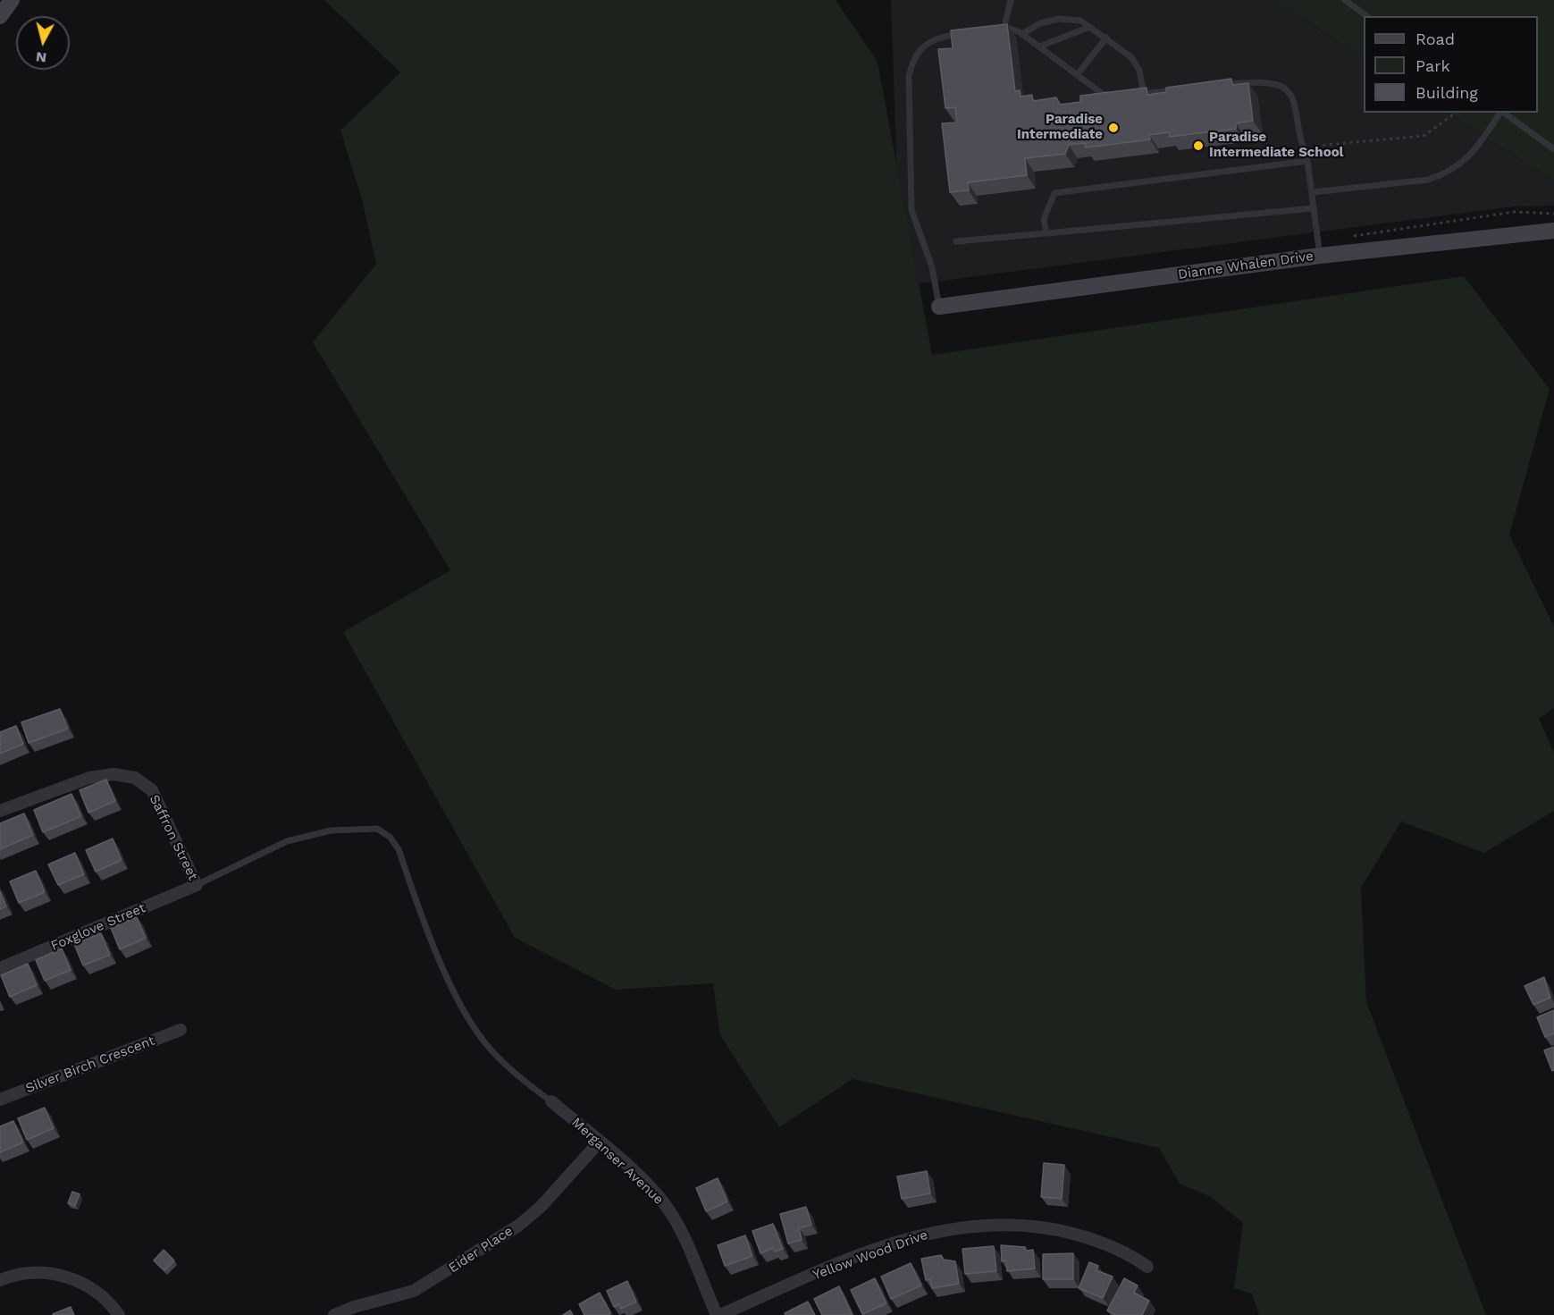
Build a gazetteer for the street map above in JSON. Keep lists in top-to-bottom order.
{
  "streets": {
    "street": [
      "Dianne Whalen Drive",
      "Saffron Street",
      "Foxglove Street",
      "Silver Birch Crescent",
      "Merganser Avenue",
      "Eider Place",
      "Yellow Wood Drive"
    ]
  },
  "crossings": [
    ["Saffron Street", "Foxglove Street"],
    ["Merganser Avenue", "Eider Place"],
    ["Merganser Avenue", "Yellow Wood Drive"]
  ],
  "places": ["Paradise Intermediate", "Paradise Intermediate School"],
  "legend": ["Road", "Park", "Building"],
  "north": "bottom"
}
